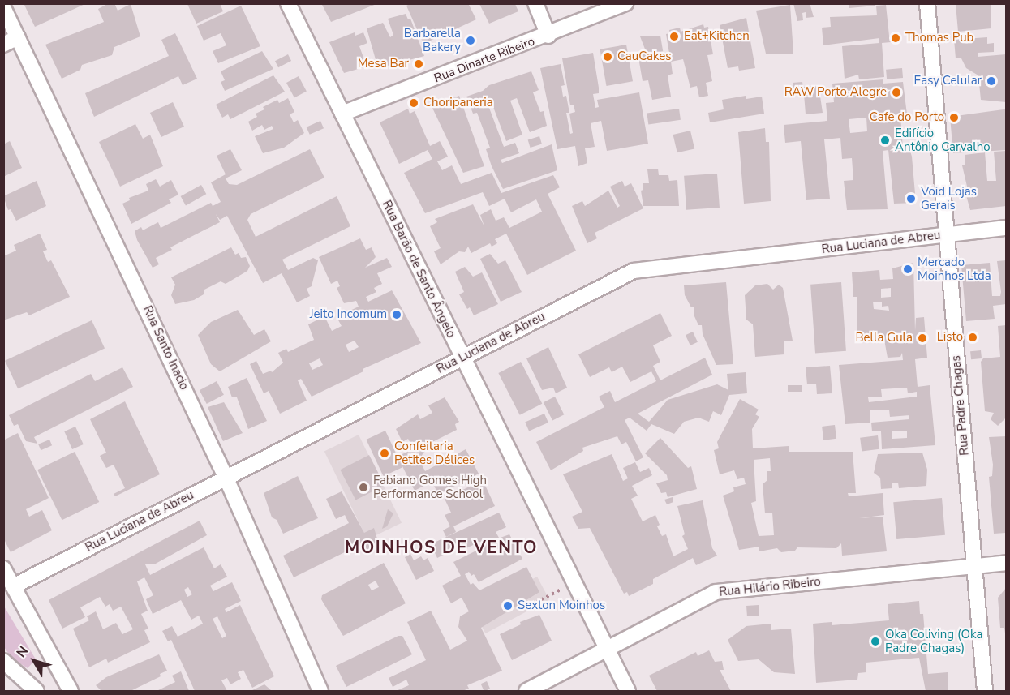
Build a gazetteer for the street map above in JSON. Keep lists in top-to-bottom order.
{
  "streets": {
    "street": [
      "Rua Dinarte Ribeiro",
      "Rua Luciana de Abreu",
      "Rua Barão de Santo Ângelo",
      "Rua Santo Inacio",
      "Rua Padre Chagas",
      "Rua Hilário Ribeiro"
    ]
  },
  "crossings": [
    ["Rua Dinarte Ribeiro", "Rua Barão de Santo Ângelo"],
    ["Rua Luciana de Abreu", "Rua Barão de Santo Ângelo"],
    ["Rua Luciana de Abreu", "Rua Santo Inacio"],
    ["Rua Luciana de Abreu", "Rua Padre Chagas"],
    ["Rua Barão de Santo Ângelo", "Rua Hilário Ribeiro"],
    ["Rua Padre Chagas", "Rua Hilário Ribeiro"]
  ],
  "districts": ["MOINHOS DE VENTO"],
  "places": [
    "Eat+Kitchen",
    "Thomas Pub",
    "Barbarella Bakery",
    "CauCakes",
    "Mesa Bar",
    "Easy Celular",
    "RAW Porto Alegre",
    "Choripaneria",
    "Cafe do Porto",
    "Edifício Antônio Carvalho",
    "Void Lojas Gerais",
    "Mercado Moinhos Ltda",
    "Jeito Incomum",
    "Listo",
    "Bella Gula",
    "Confeitaria Petites Délices",
    "Fabiano Gomes High Performance School",
    "Sexton Moinhos",
    "Oka Coliving (Oka Padre Chagas)"
  ],
  "north": "top left"
}
